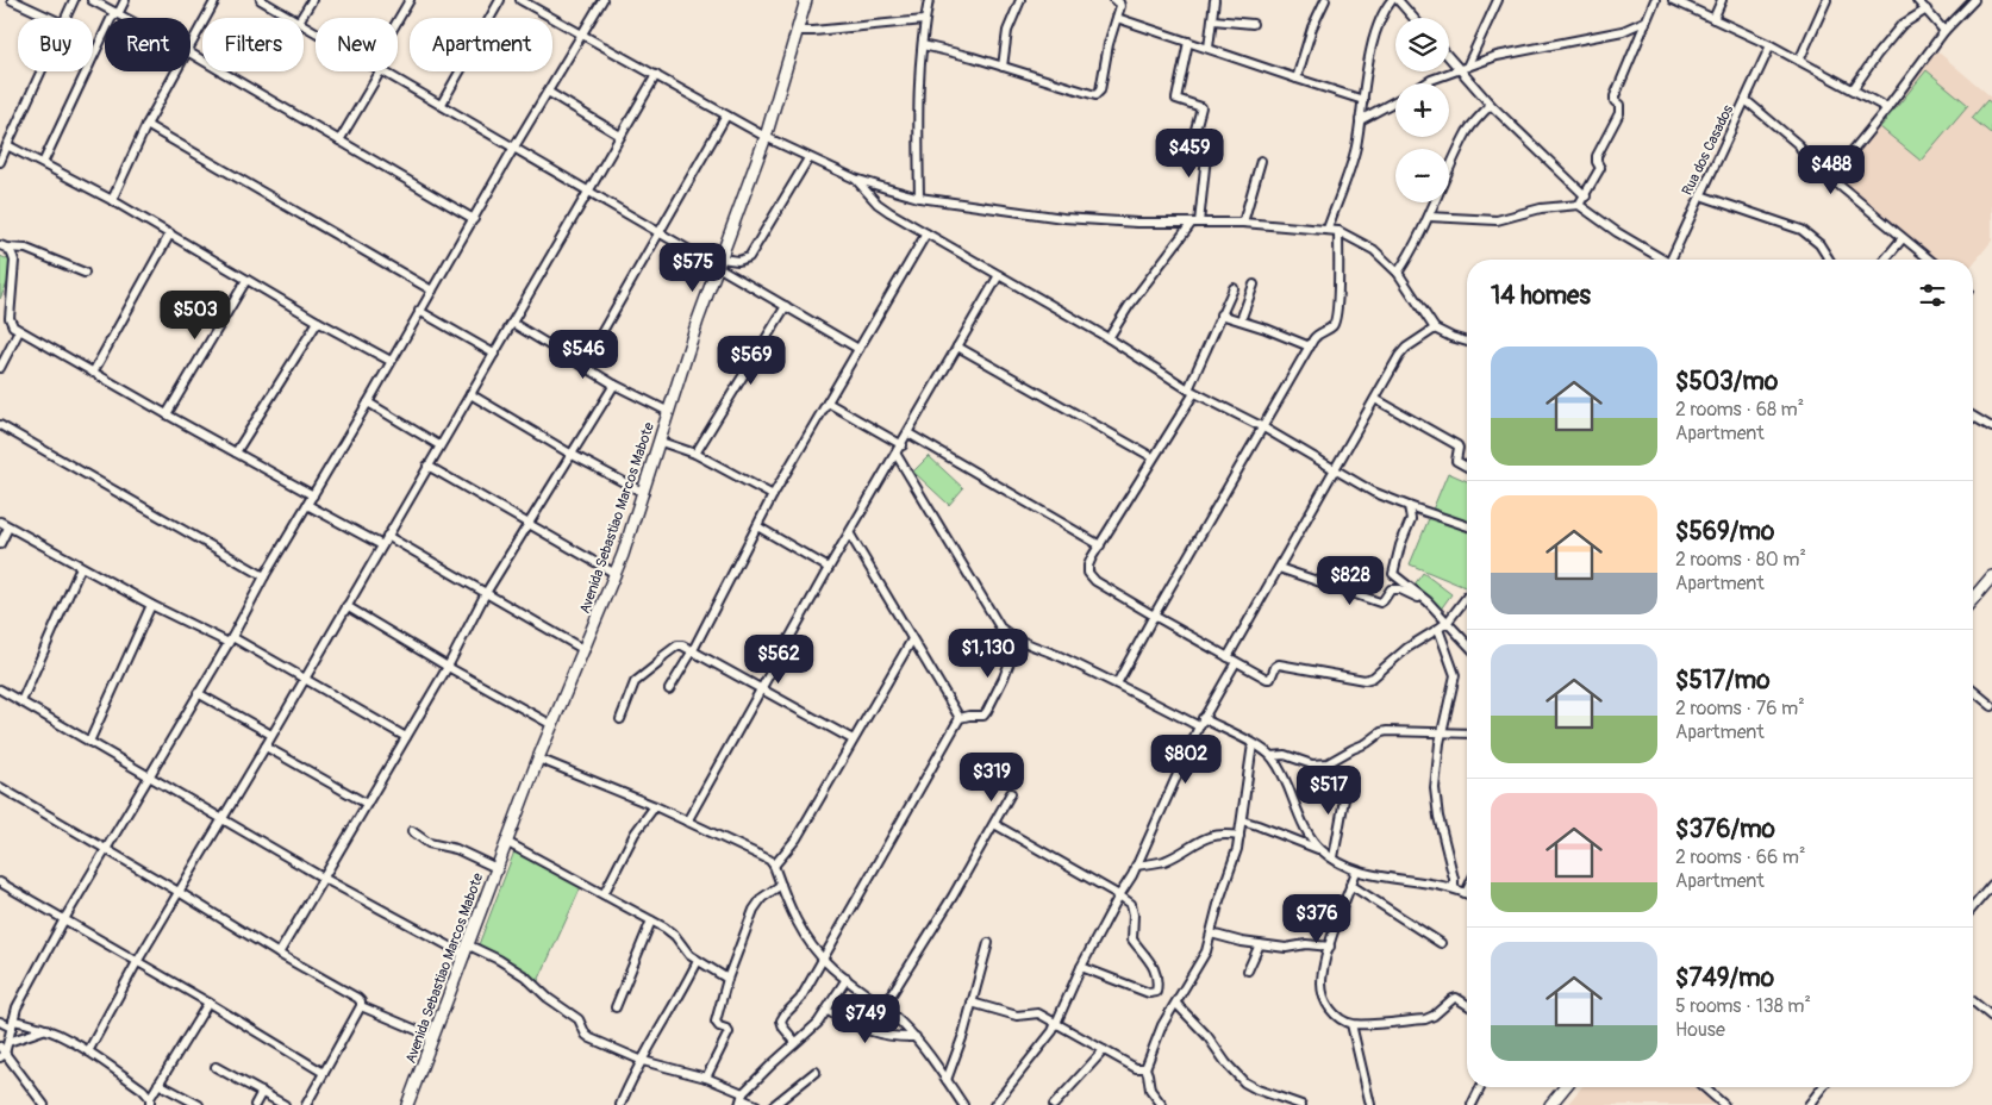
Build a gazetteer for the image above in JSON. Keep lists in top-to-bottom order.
{
  "streets": {
    "main road": ["Avenida Sebastiao Marcos Mabote"],
    "street": ["Rua dos Casados"]
  },
  "page": {
    "map_buttons": ["+", "−"],
    "chip": [
      "Buy",
      "Rent",
      "Filters",
      "New",
      "Apartment"
    ],
    "price": [
      "$459",
      "$488",
      "$575",
      "$503",
      "$546",
      "$569",
      "$828",
      "$1,130",
      "$562",
      "$802",
      "$319",
      "$517",
      "$376",
      "$749"
    ],
    "heading": "14 homes",
    "list": [
      {
        "name": "$503/mo",
        "note": "2 rooms · 68 m² · Apartment"
      },
      {
        "name": "$569/mo",
        "note": "2 rooms · 80 m² · Apartment"
      },
      {
        "name": "$517/mo",
        "note": "2 rooms · 76 m² · Apartment"
      },
      {
        "name": "$376/mo",
        "note": "2 rooms · 66 m² · Apartment"
      },
      {
        "name": "$749/mo",
        "note": "5 rooms · 138 m² · House"
      }
    ]
  }
}
